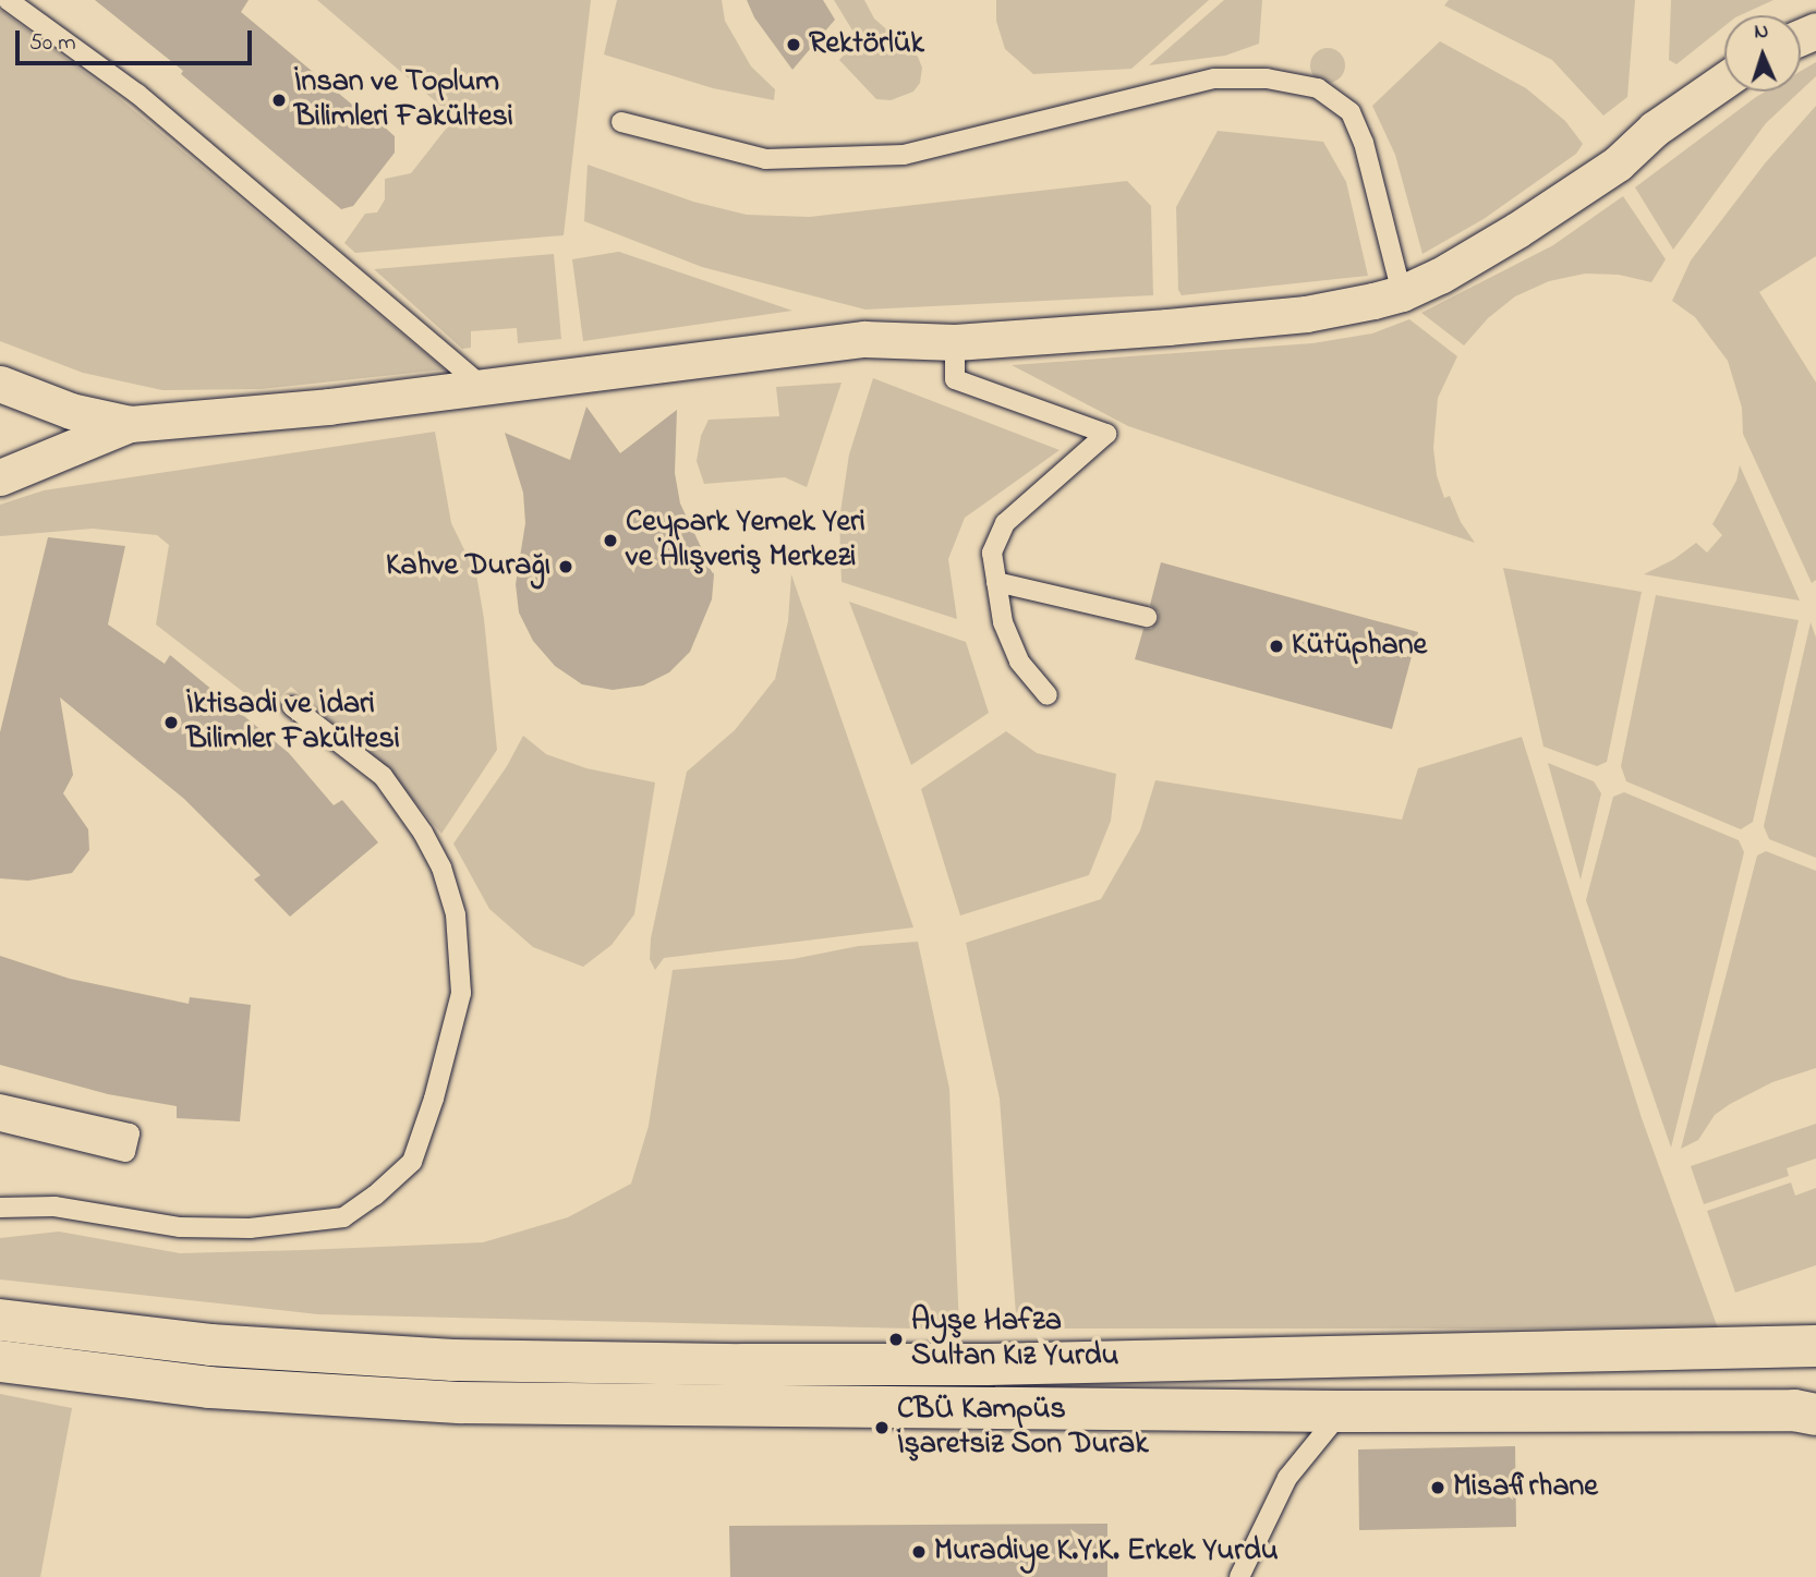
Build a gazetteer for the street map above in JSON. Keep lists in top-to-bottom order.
{
  "places": [
    "Rektörlük",
    "İnsan ve Toplum Bilimleri Fakültesi",
    "Ceypark Yemek Yeri ve Alışveriş Merkezi",
    "Kahve Durağı",
    "Kütüphane",
    "İktisadi ve İdari Bilimler Fakültesi",
    "Ayşe Hafza Sultan Kız Yurdu",
    "CBÜ Kampüs İşaretsiz Son Durak",
    "Misafirhane",
    "Muradiye K.Y.K. Erkek Yurdu"
  ],
  "scale_bar": "50 m",
  "north": "top"
}
